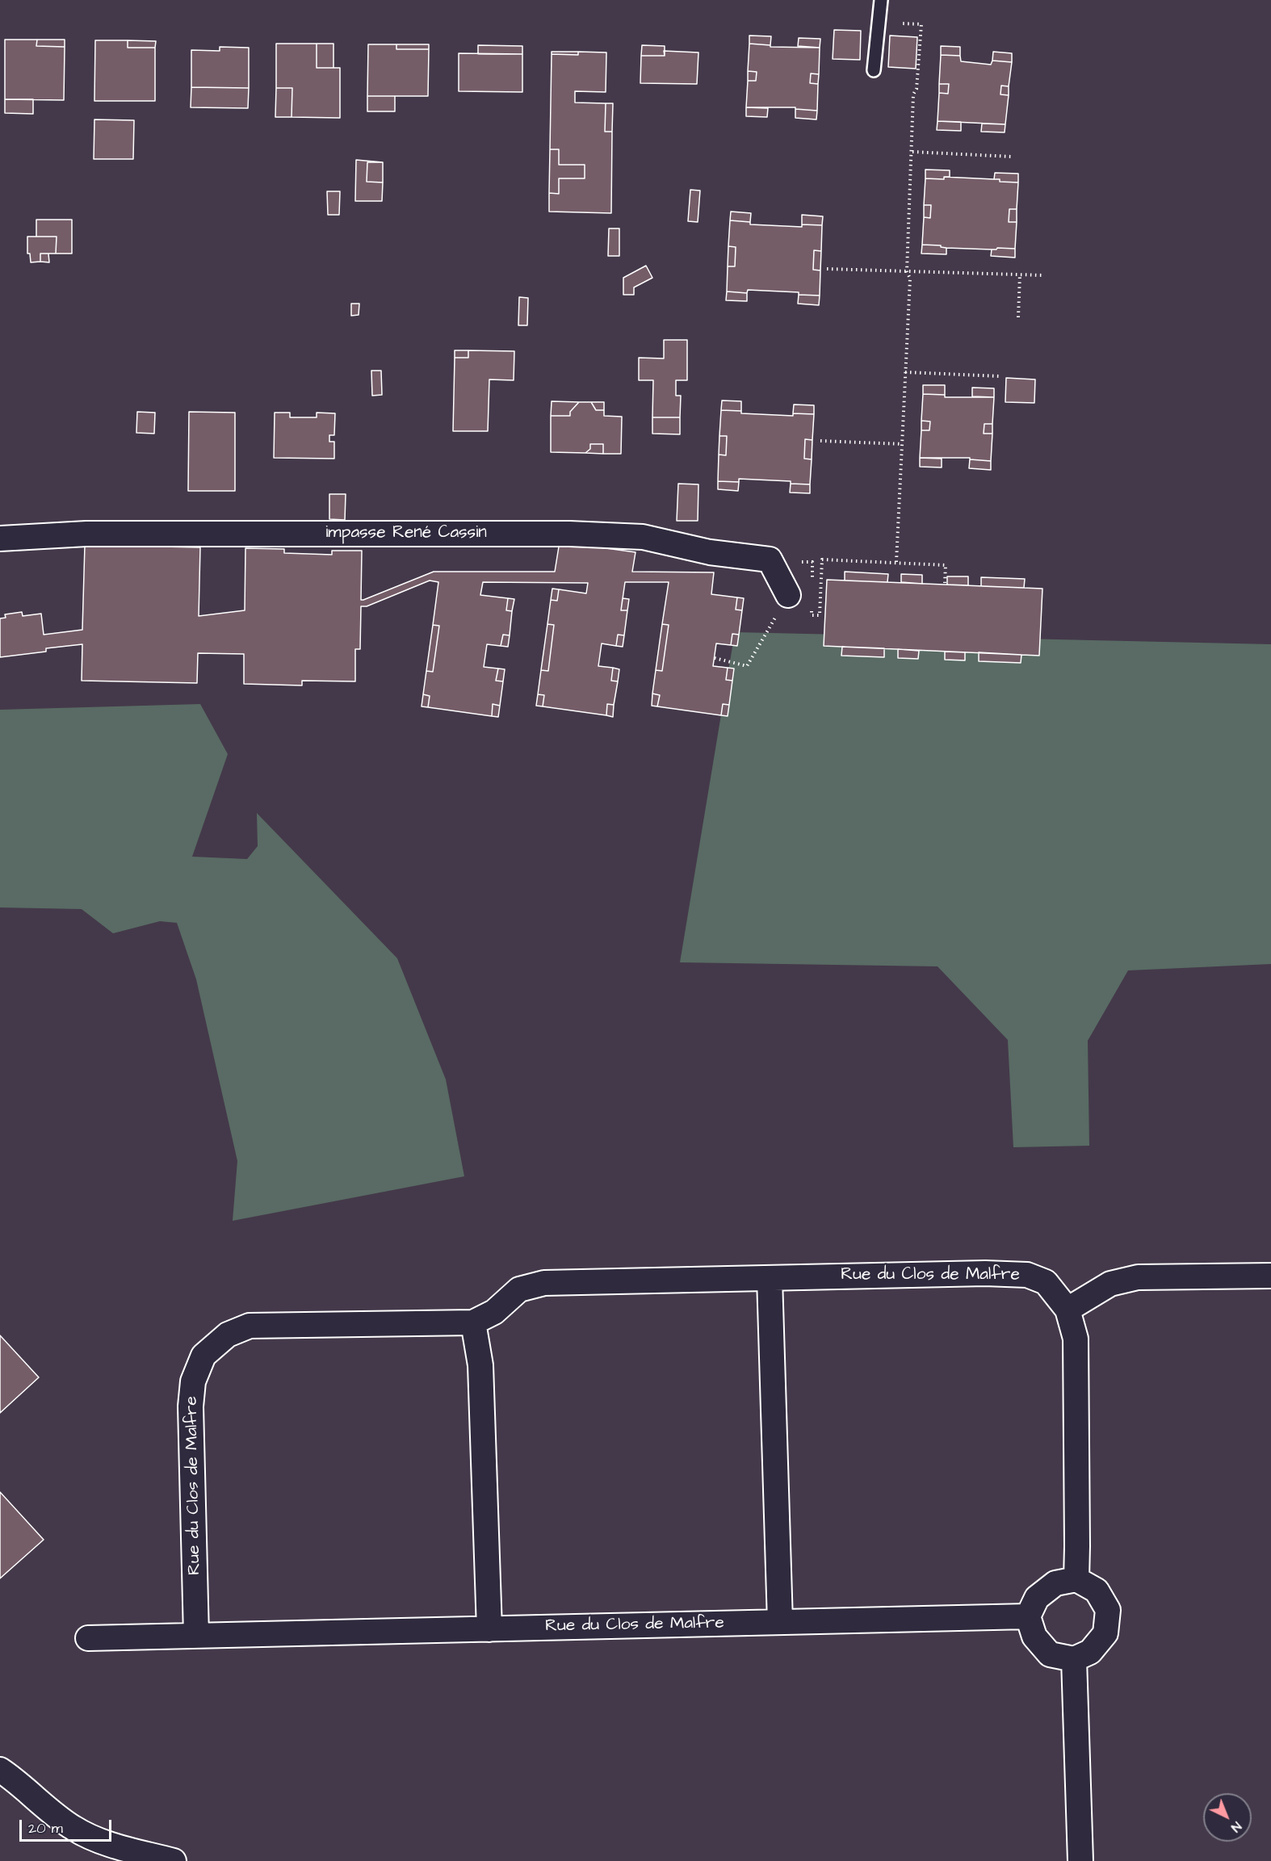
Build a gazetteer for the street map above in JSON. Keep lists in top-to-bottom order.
{
  "streets": {
    "street": ["impasse René Cassin", "Rue du Clos de Malfre"]
  },
  "scale_bar": "20 m",
  "north": "bottom right"
}
